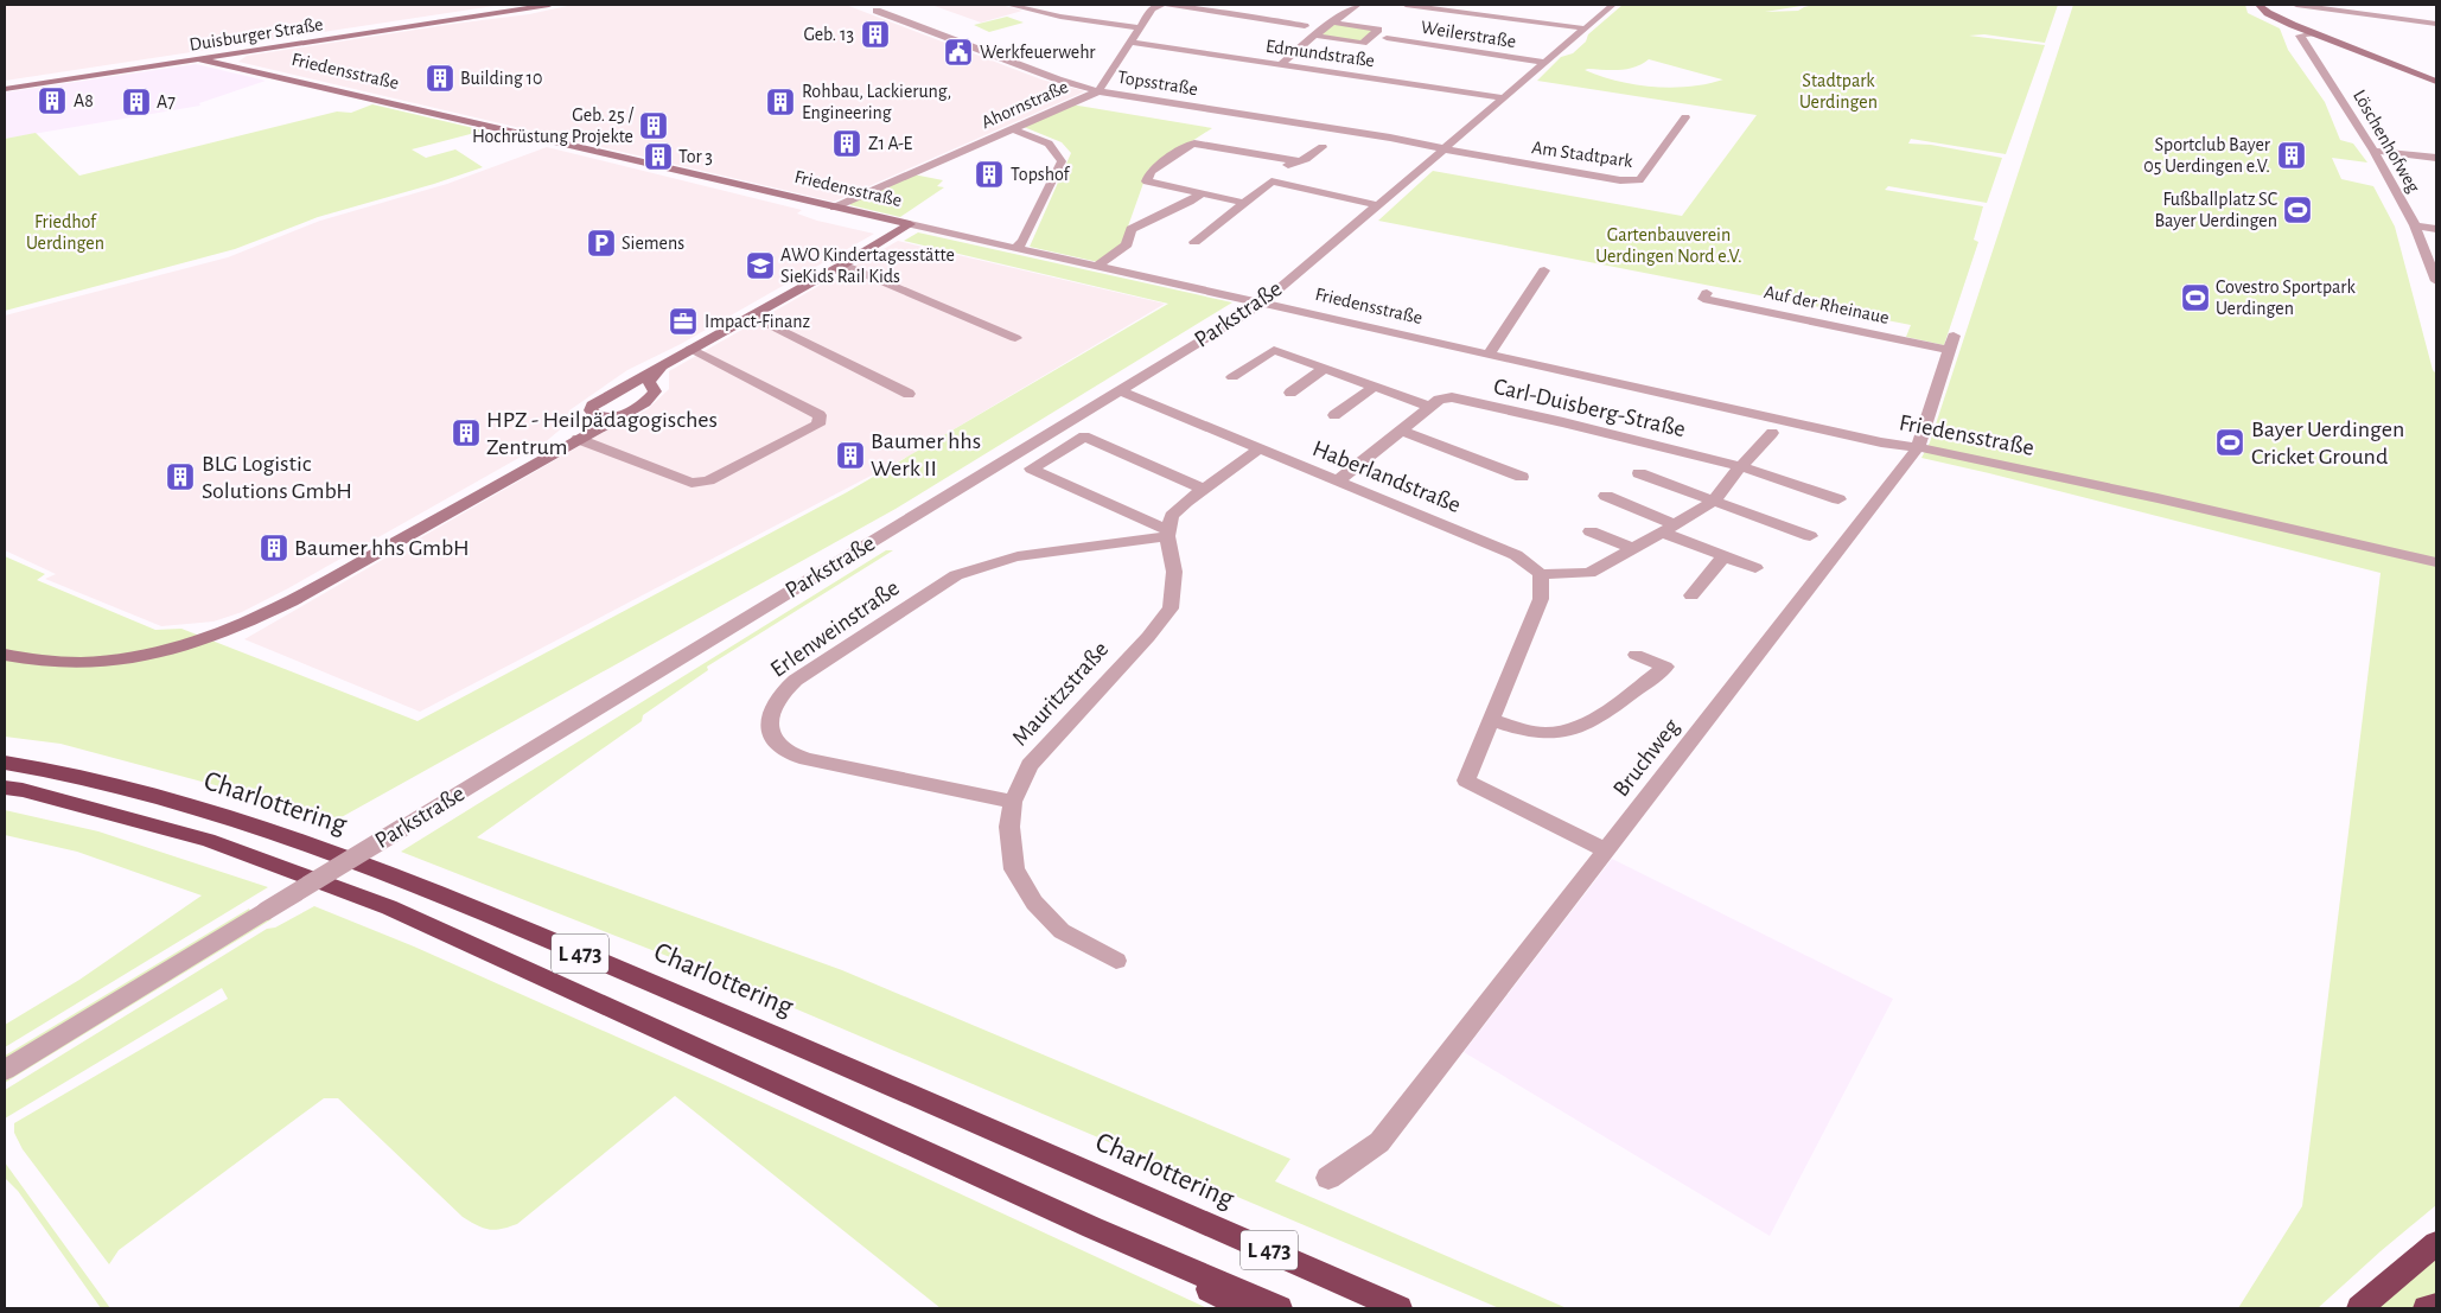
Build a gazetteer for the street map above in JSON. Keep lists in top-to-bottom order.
{
  "streets": {
    "highway": ["Charlottering", "L 473"],
    "main road": ["Duisburger Straße", "Friedensstraße"],
    "street": [
      "Weilerstraße",
      "Edmundstraße",
      "Topsstraße",
      "Ahornstraße",
      "Löschenhofweg",
      "Am Stadtpark",
      "Auf der Rheinaue",
      "Parkstraße",
      "Carl-Duisberg-Straße",
      "Haberlandstraße",
      "Erlenweinstraße",
      "Mauritzstraße",
      "Bruchweg"
    ]
  },
  "crossings": [
    ["Duisburger Straße", "Friedensstraße"],
    ["Weilerstraße", "Parkstraße"],
    ["Edmundstraße", "Ahornstraße"],
    ["Edmundstraße", "Parkstraße"],
    ["Friedensstraße", "Ahornstraße"],
    ["Friedensstraße", "Parkstraße"],
    ["Friedensstraße", "Bruchweg"],
    ["Topsstraße", "Ahornstraße"],
    ["Topsstraße", "Am Stadtpark"],
    ["Topsstraße", "Parkstraße"],
    ["Am Stadtpark", "Parkstraße"],
    ["Auf der Rheinaue", "Bruchweg"],
    ["Parkstraße", "Haberlandstraße"],
    ["Carl-Duisberg-Straße", "Haberlandstraße"],
    ["Erlenweinstraße", "Mauritzstraße"]
  ],
  "parks": ["Stadtpark Uerdingen", "Friedhof Uerdingen", "Gartenbauverein Uerdingen Nord e.V."],
  "places": {
    "building": [
      "Geb. 13",
      "Building 10",
      "A8",
      "A7",
      "Rohbau, Lackierung, Engineering",
      "Geb. 25 / Hochrüstung Projekte",
      "Z1 A-E",
      "Sportclub Bayer 05 Uerdingen e.V.",
      "Tor 3",
      "Topshof",
      "HPZ - Heilpädagogisches Zentrum",
      "Baumer hhs Werk II",
      "BLG Logistic Solutions GmbH",
      "Baumer hhs GmbH"
    ],
    "public building": ["Werkfeuerwehr"],
    "sports": ["Fußballplatz SC Bayer Uerdingen", "Covestro Sportpark Uerdingen", "Bayer Uerdingen Cricket Ground"],
    "parking": ["Siemens"],
    "school or university": ["AWO Kindertagesstätte SieKids Rail Kids"],
    "office": ["Impact-Finanz"]
  }
}
